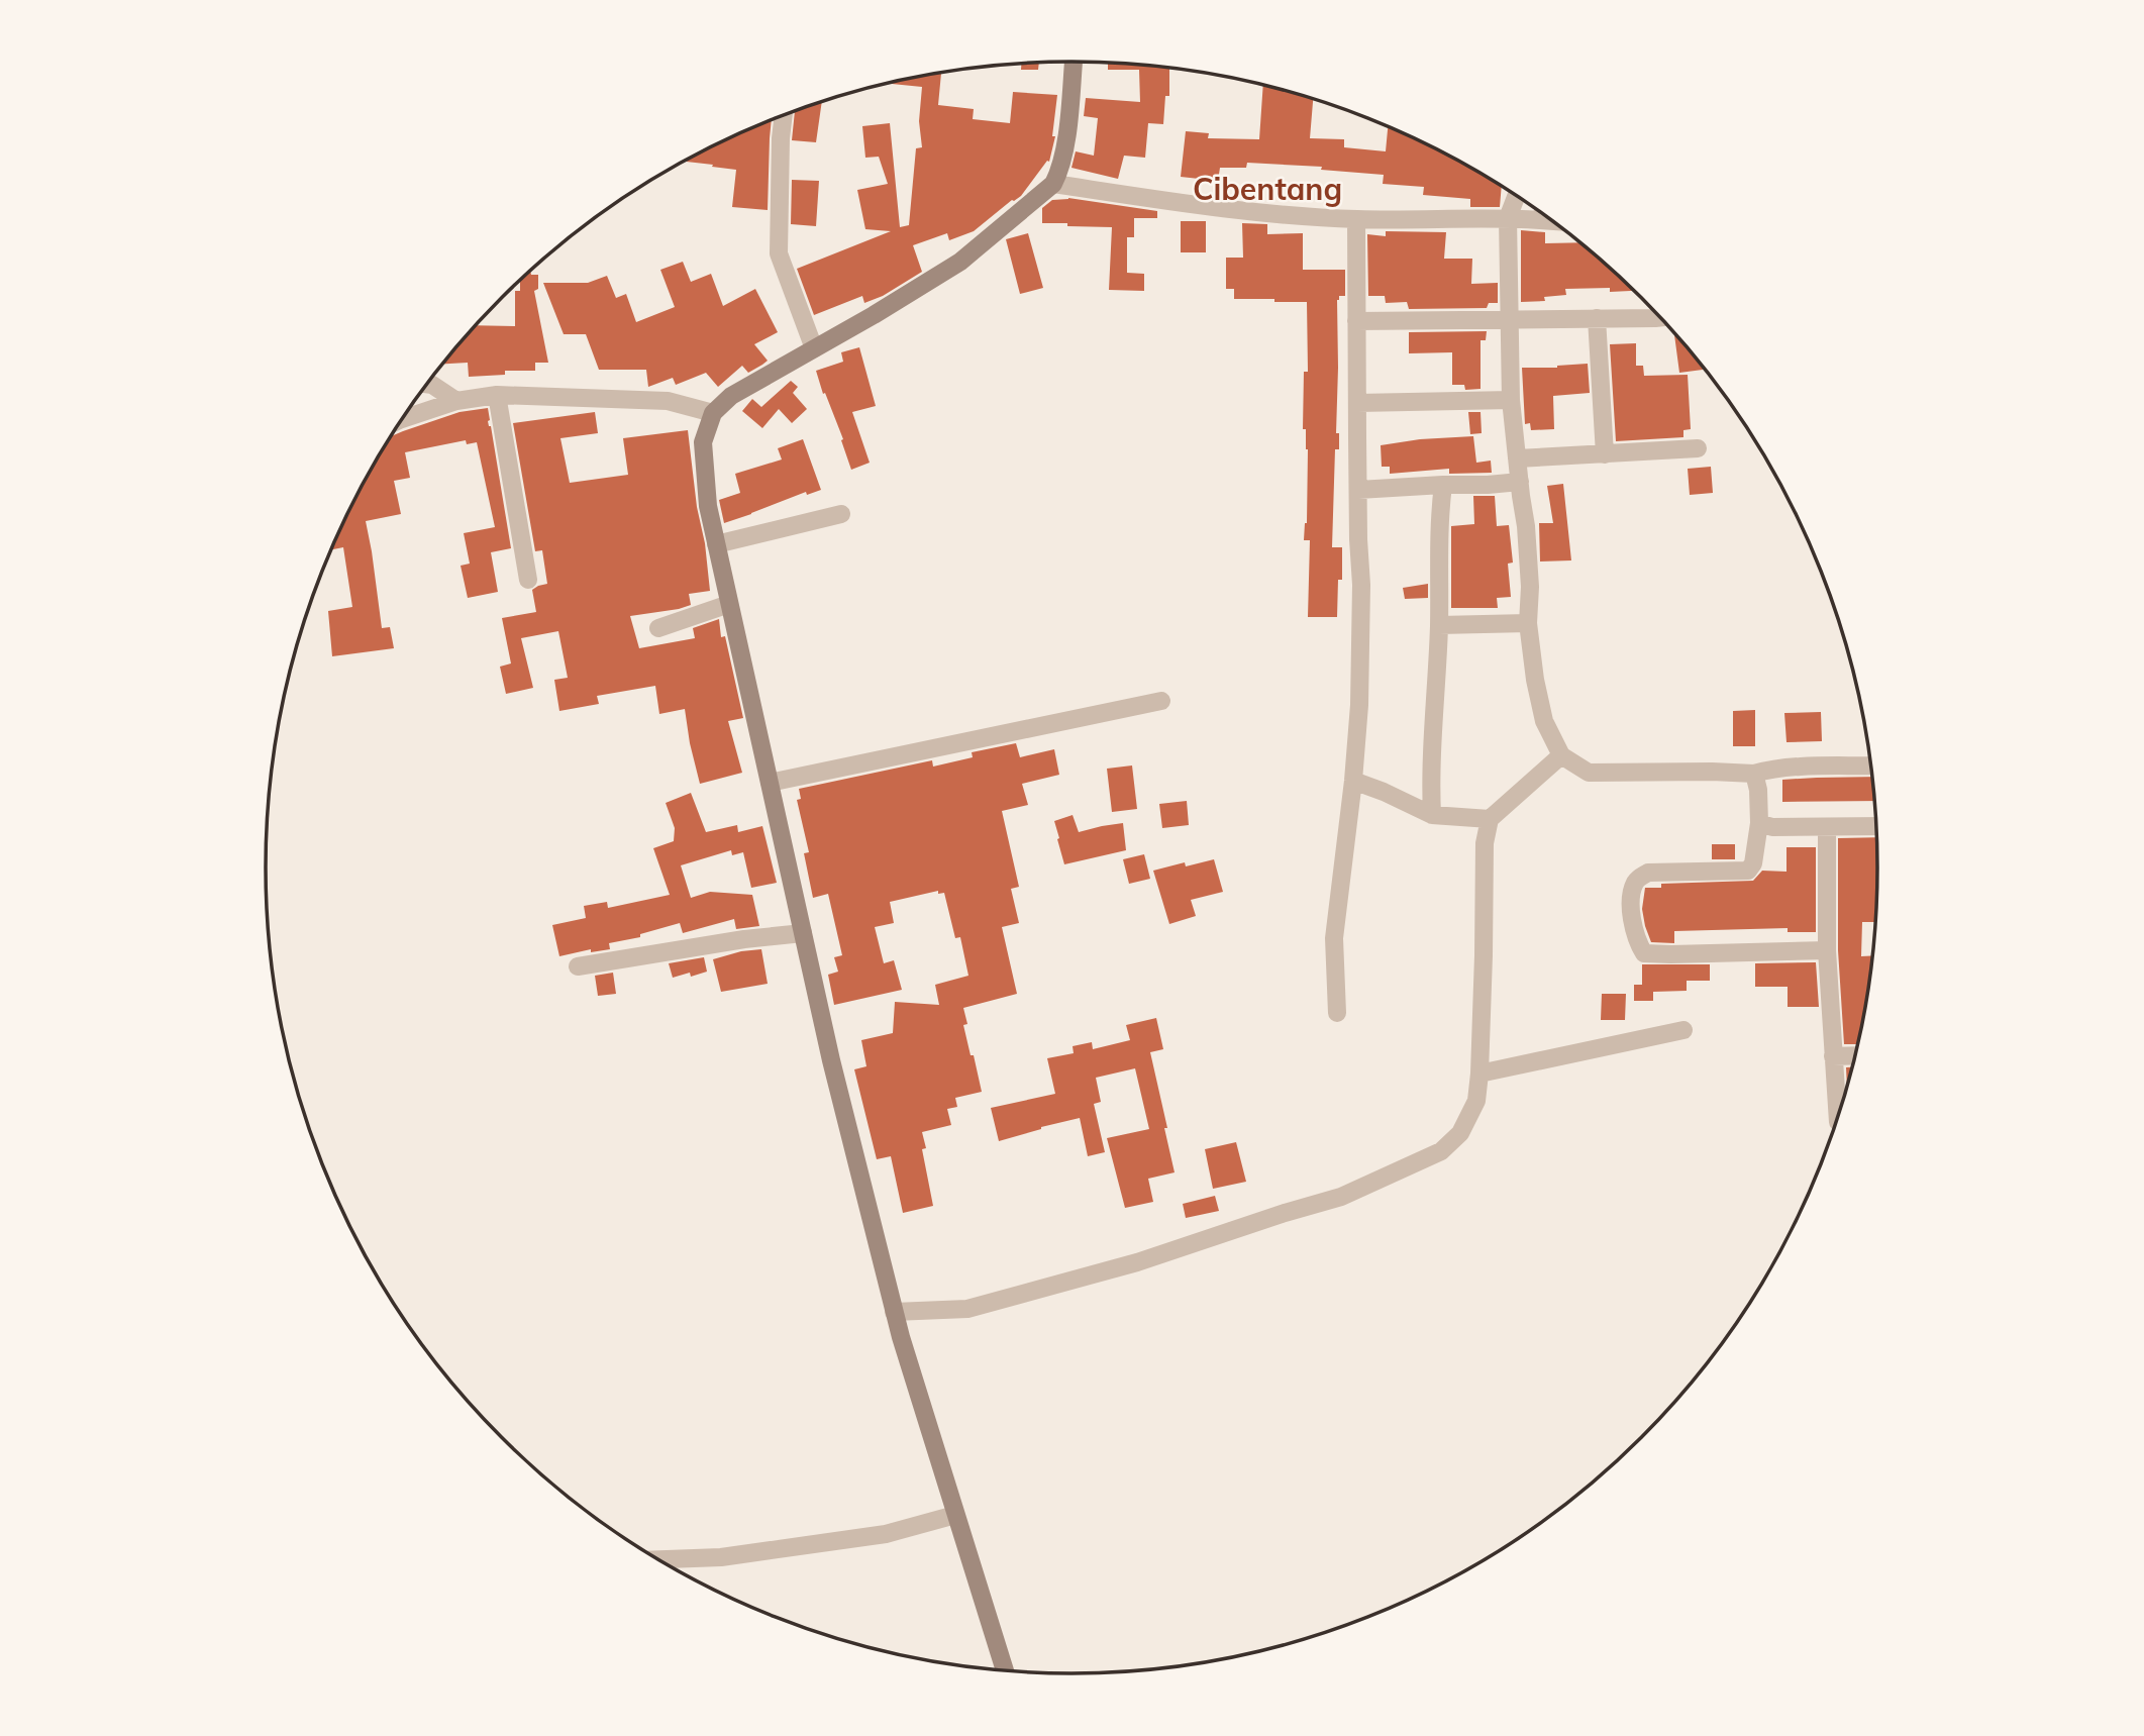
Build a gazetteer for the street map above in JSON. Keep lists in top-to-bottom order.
{
  "districts": ["Cibentang"]
}
